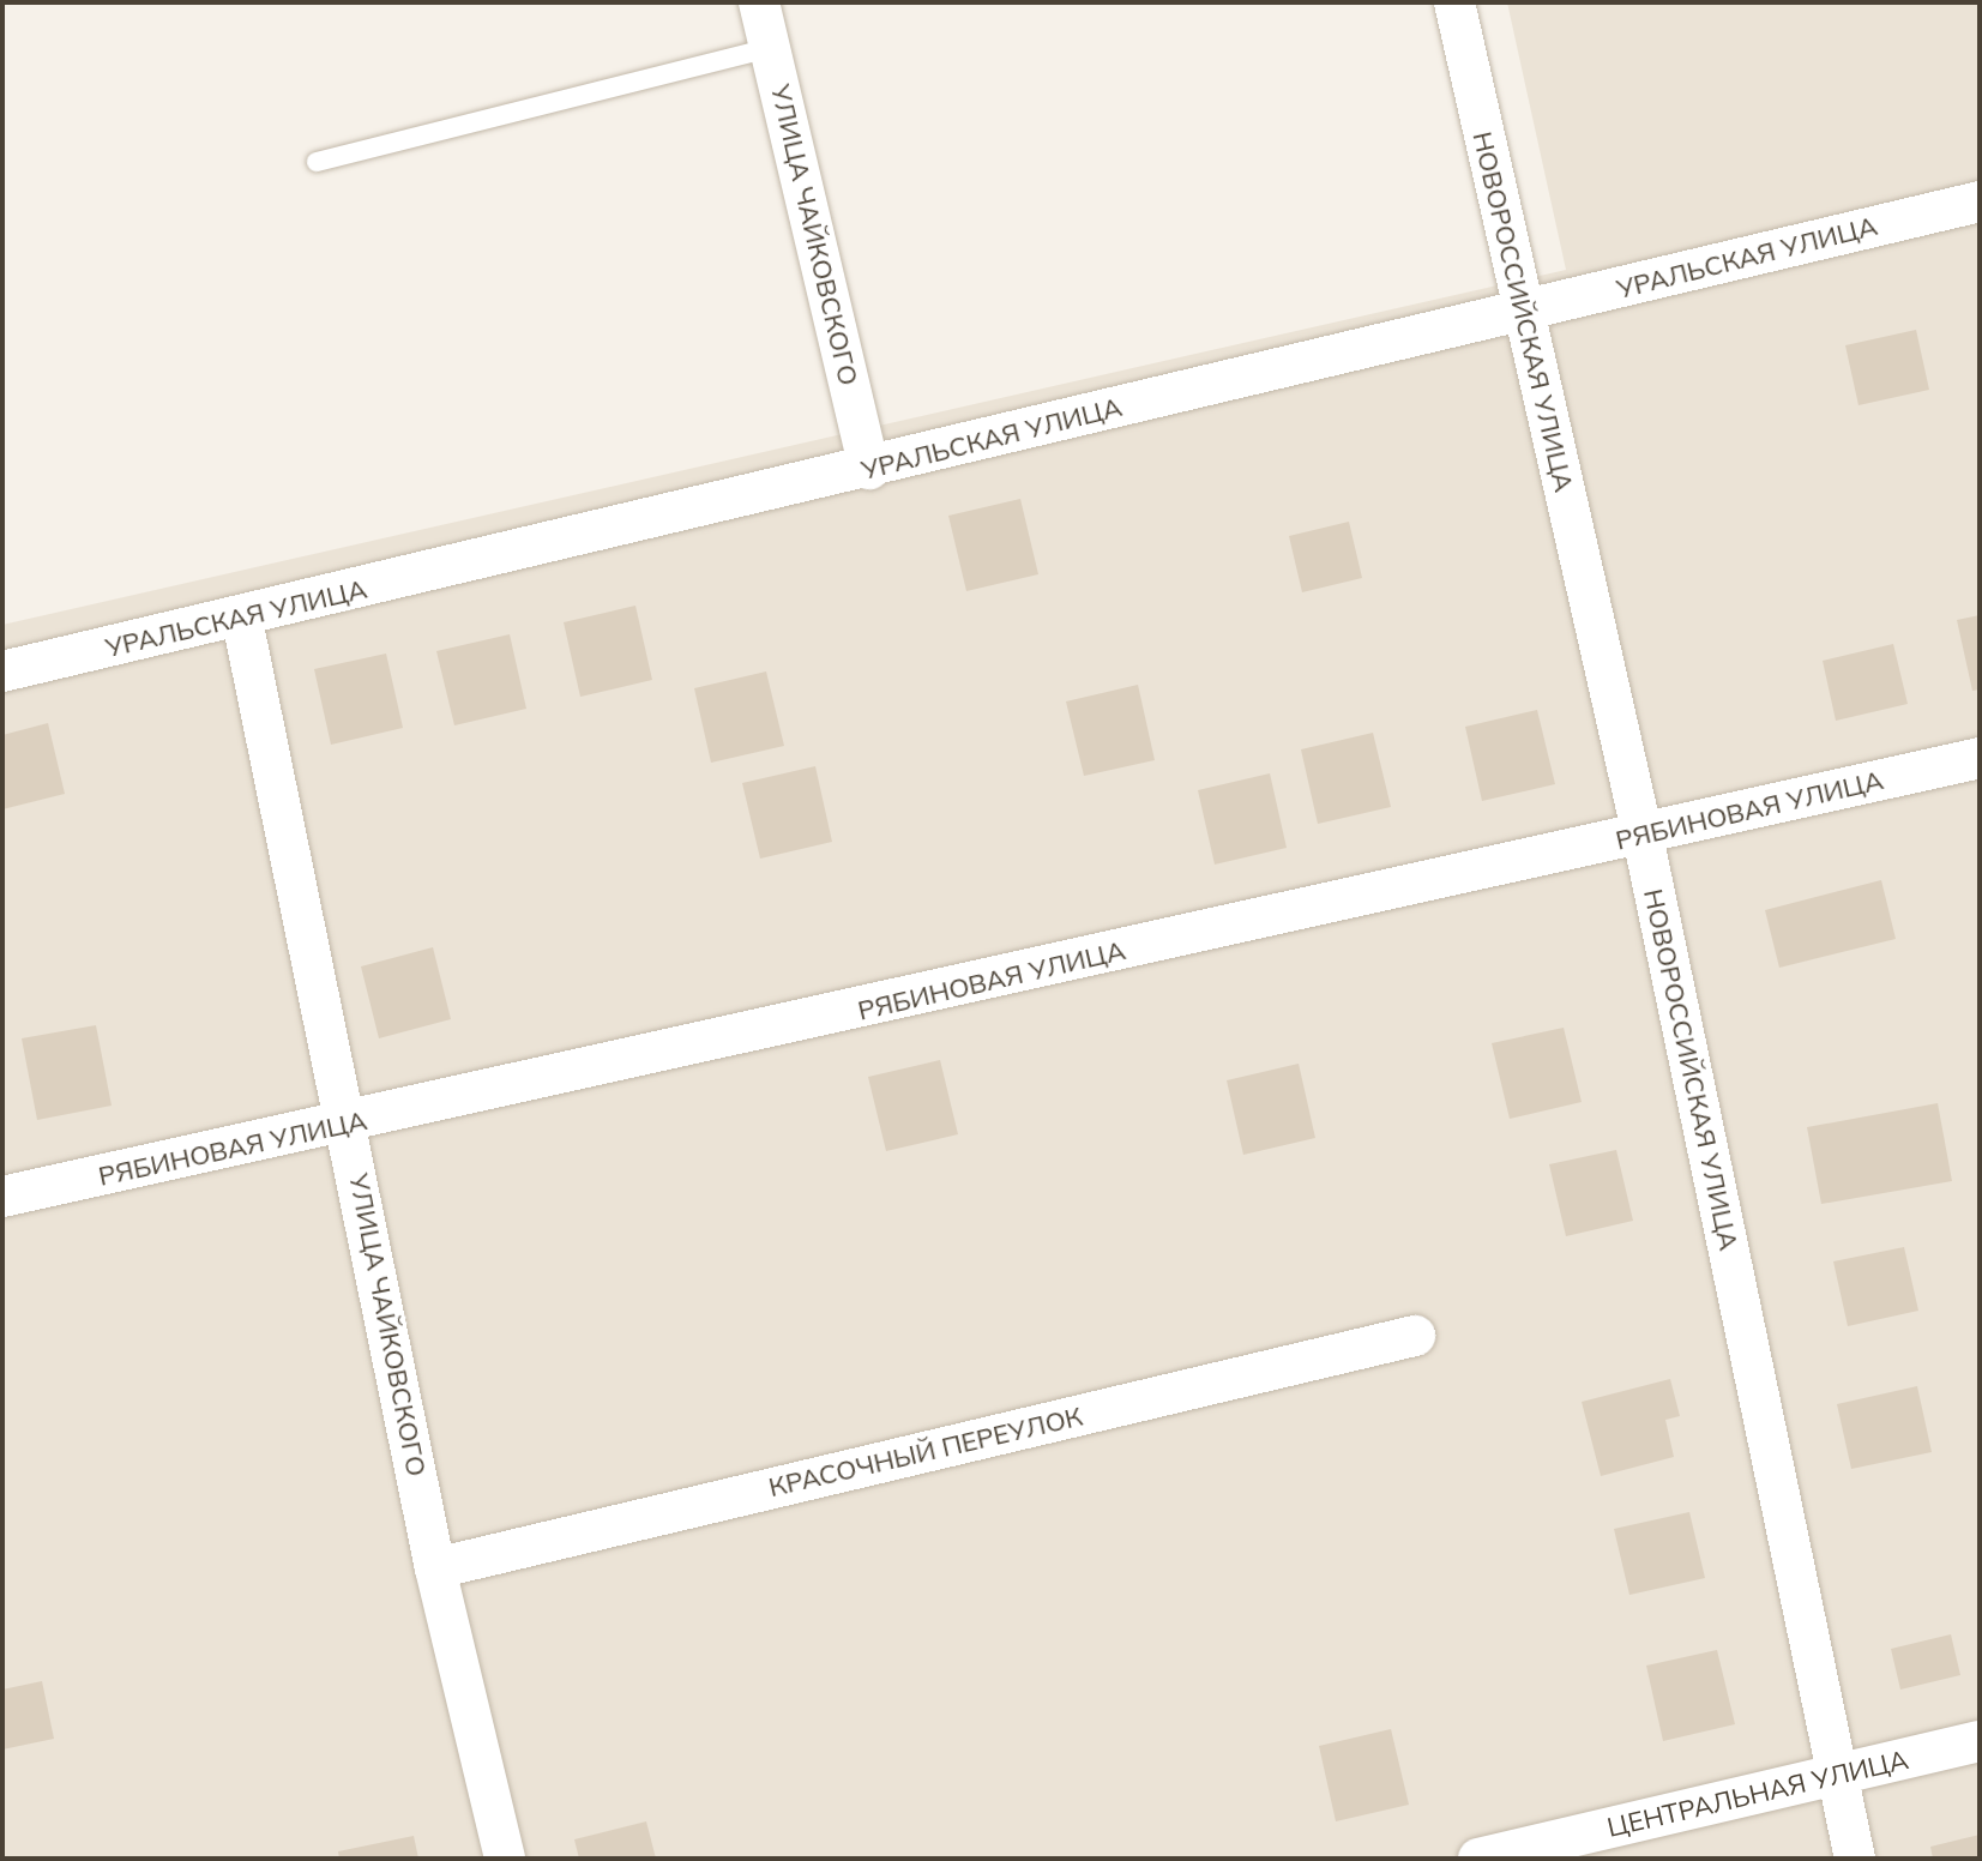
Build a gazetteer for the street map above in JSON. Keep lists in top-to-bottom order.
{
  "streets": {
    "street": [
      "УЛИЦА ЧАЙКОВСКОГО",
      "УРАЛЬСКАЯ УЛИЦА",
      "НОВОРОССИЙСКАЯ УЛИЦА",
      "РЯБИНОВАЯ УЛИЦА",
      "КРАСОЧНЫЙ ПЕРЕУЛОК",
      "ЦЕНТРАЛЬНАЯ УЛИЦА"
    ]
  },
  "crossings": [
    ["УЛИЦА ЧАЙКОВСКОГО", "УРАЛЬСКАЯ УЛИЦА"],
    ["УЛИЦА ЧАЙКОВСКОГО", "РЯБИНОВАЯ УЛИЦА"],
    ["УЛИЦА ЧАЙКОВСКОГО", "КРАСОЧНЫЙ ПЕРЕУЛОК"],
    ["УРАЛЬСКАЯ УЛИЦА", "НОВОРОССИЙСКАЯ УЛИЦА"],
    ["НОВОРОССИЙСКАЯ УЛИЦА", "РЯБИНОВАЯ УЛИЦА"],
    ["НОВОРОССИЙСКАЯ УЛИЦА", "ЦЕНТРАЛЬНАЯ УЛИЦА"]
  ]
}
